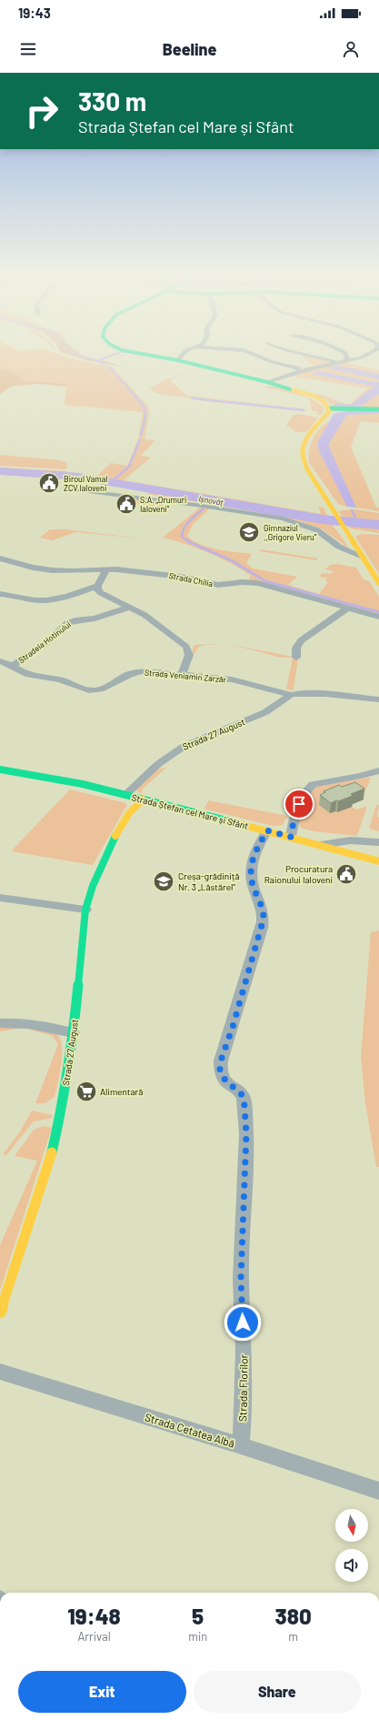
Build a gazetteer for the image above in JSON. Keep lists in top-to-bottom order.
{
  "streets": {
    "main road": ["Strada 27 August", "Strada Ștefan cel Mare și Sfânt"],
    "street": [
      "Strada Chilia",
      "Stradela Hotinului",
      "Strada Veniamin Zarzăr",
      "Strada Florilor",
      "Strada Cetatea Albă"
    ]
  },
  "crossings": [
    ["Stradela Hotinului", "Strada Veniamin Zarzăr"],
    ["Strada Veniamin Zarzăr", "Strada 27 August"],
    ["Strada 27 August", "Strada Ștefan cel Mare și Sfânt"],
    ["Strada Ștefan cel Mare și Sfânt", "Strada Florilor"],
    ["Strada Florilor", "Strada Cetatea Albă"]
  ],
  "water": ["Ișnovăț"],
  "places": {
    "public building": ["Biroul Vamal ZCV Ialoveni", "S.A. „Drumuri Ialoveni”", "Procuratura Raionului Ialoveni"],
    "school or university": ["Gimnaziul ,,Grigore Vieru\"", "Creșa-grădiniță Nr. 3 „Lăstărel”"],
    "supermarket": ["Alimentară"]
  },
  "north": "bottom",
  "page": {
    "status": "19:43",
    "header": "Beeline",
    "turn": ["330 m", "Strada Ștefan cel Mare și Sfânt"],
    "eta": [
      "19:48",
      "Arrival",
      "5",
      "min",
      "380",
      "m"
    ],
    "buttons": ["Exit", "Share"]
  }
}
